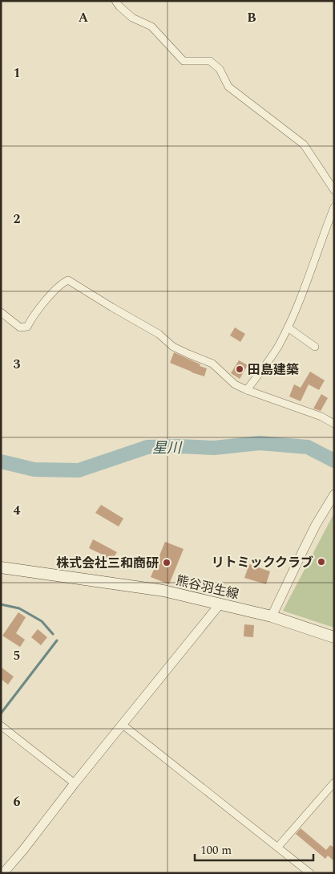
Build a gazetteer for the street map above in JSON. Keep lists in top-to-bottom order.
{
  "streets": {
    "main road": ["熊谷羽生線"]
  },
  "water": ["星川"],
  "places": ["田島建築", "リトミッククラブ", "株式会社三和商研"],
  "scale_bar": "100 m",
  "grid": {
    "columns": ["A", "B"],
    "rows": [
      "1",
      "2",
      "3",
      "4",
      "5",
      "6"
    ]
  }
}
